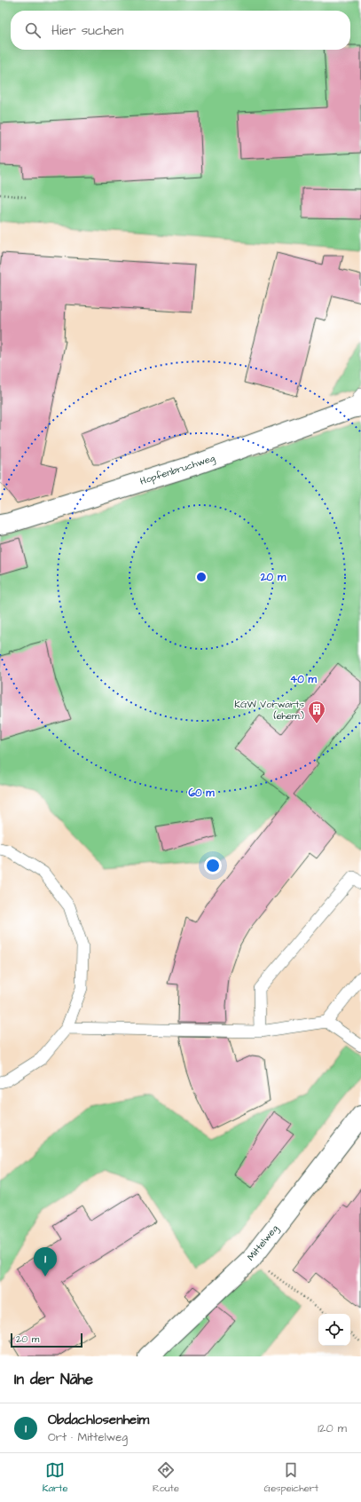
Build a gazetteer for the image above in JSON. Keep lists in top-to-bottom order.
{
  "streets": {
    "street": ["Hopfenbruchweg", "Mittelweg"]
  },
  "places": {
    "building": ["KGW Vorwärts (ehem.)"]
  },
  "scale_bar": "20 m",
  "page": {
    "search": "Hier suchen",
    "pins": "1",
    "scale": "20 m",
    "heading": "In der Nähe",
    "list": [
      {
        "mark": "1",
        "name": "Obdachlosenheim",
        "note": "Ort · Mittelweg",
        "value": "120 m"
      }
    ],
    "nav": ["Karte", "Route", "Gespeichert"]
  },
  "rings": ["20 m", "40 m", "60 m"]
}
